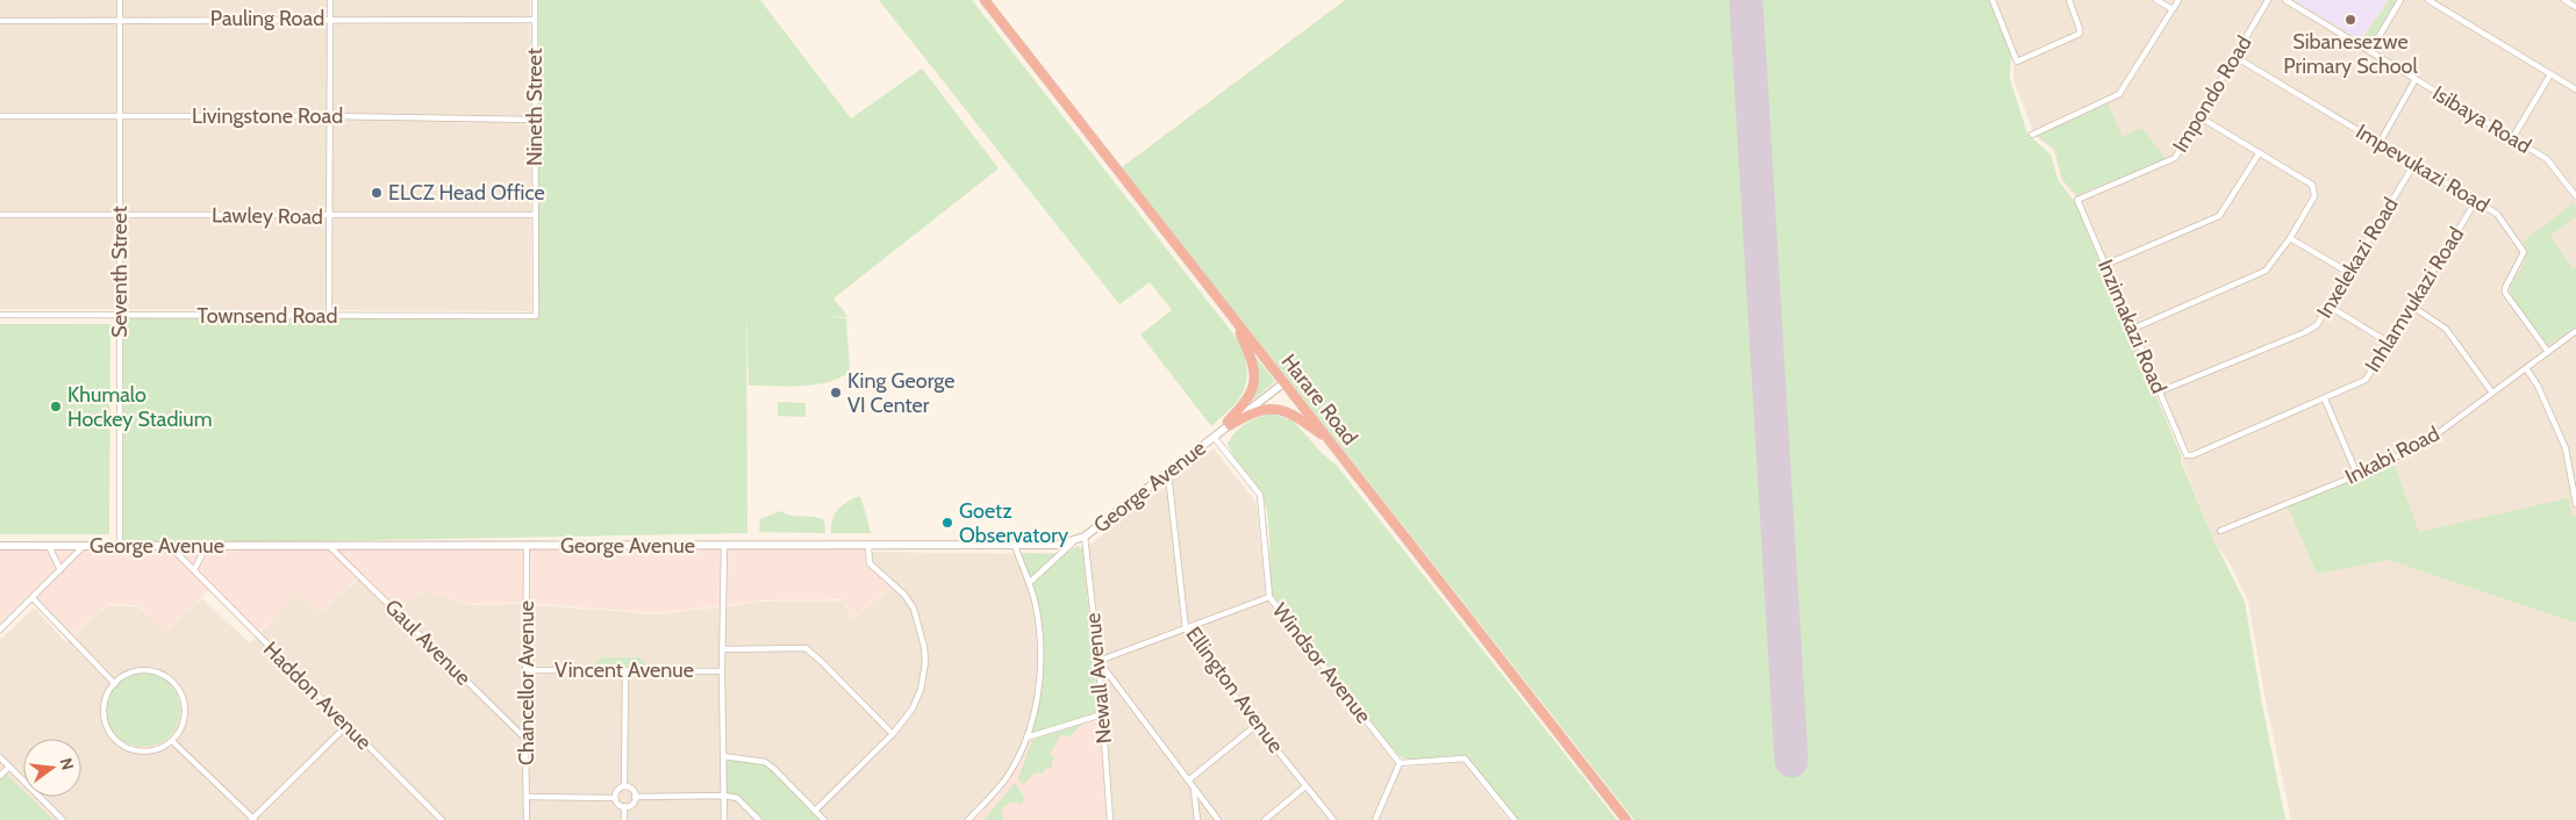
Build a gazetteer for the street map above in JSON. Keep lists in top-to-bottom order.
{
  "streets": {
    "highway": ["Harare Road"],
    "main road": ["George Avenue"],
    "street": [
      "Pauling Road",
      "Impondo Road",
      "Nineth Street",
      "Livingstone Road",
      "Isibaya Road",
      "Impevukazi Road",
      "Lawley Road",
      "Inxelekazi Road",
      "Seventh Street",
      "Inhlamvukazi Road",
      "Townsend Road",
      "Inzimakazi Road",
      "Inkabi Road",
      "Gaul Avenue",
      "Windsor Avenue",
      "Vincent Avenue",
      "Newall Avenue",
      "Chancellor Avenue",
      "Ellington Avenue",
      "Haddon Avenue"
    ]
  },
  "crossings": [
    ["Pauling Road", "Nineth Street"],
    ["Pauling Road", "Seventh Street"],
    ["Impondo Road", "Impevukazi Road"],
    ["Impondo Road", "Inzimakazi Road"],
    ["Nineth Street", "Livingstone Road"],
    ["Nineth Street", "Lawley Road"],
    ["Nineth Street", "Townsend Road"],
    ["Livingstone Road", "Seventh Street"],
    ["Impevukazi Road", "Inxelekazi Road"],
    ["Impevukazi Road", "Inhlamvukazi Road"],
    ["Impevukazi Road", "Inkabi Road"],
    ["Lawley Road", "Seventh Street"],
    ["Inxelekazi Road", "Inzimakazi Road"],
    ["Seventh Street", "Townsend Road"],
    ["Seventh Street", "George Avenue"],
    ["Inhlamvukazi Road", "Inzimakazi Road"],
    ["Harare Road", "George Avenue"],
    ["George Avenue", "Gaul Avenue"],
    ["George Avenue", "Windsor Avenue"],
    ["George Avenue", "Newall Avenue"],
    ["George Avenue", "Chancellor Avenue"],
    ["George Avenue", "Ellington Avenue"],
    ["George Avenue", "Haddon Avenue"],
    ["Gaul Avenue", "Chancellor Avenue"],
    ["Vincent Avenue", "Chancellor Avenue"]
  ],
  "places": [
    "Sibanesezwe Primary School",
    "ELCZ Head Office",
    "King George VI Center",
    "Khumalo Hockey Stadium",
    "Goetz Observatory"
  ],
  "north": "right"
}
